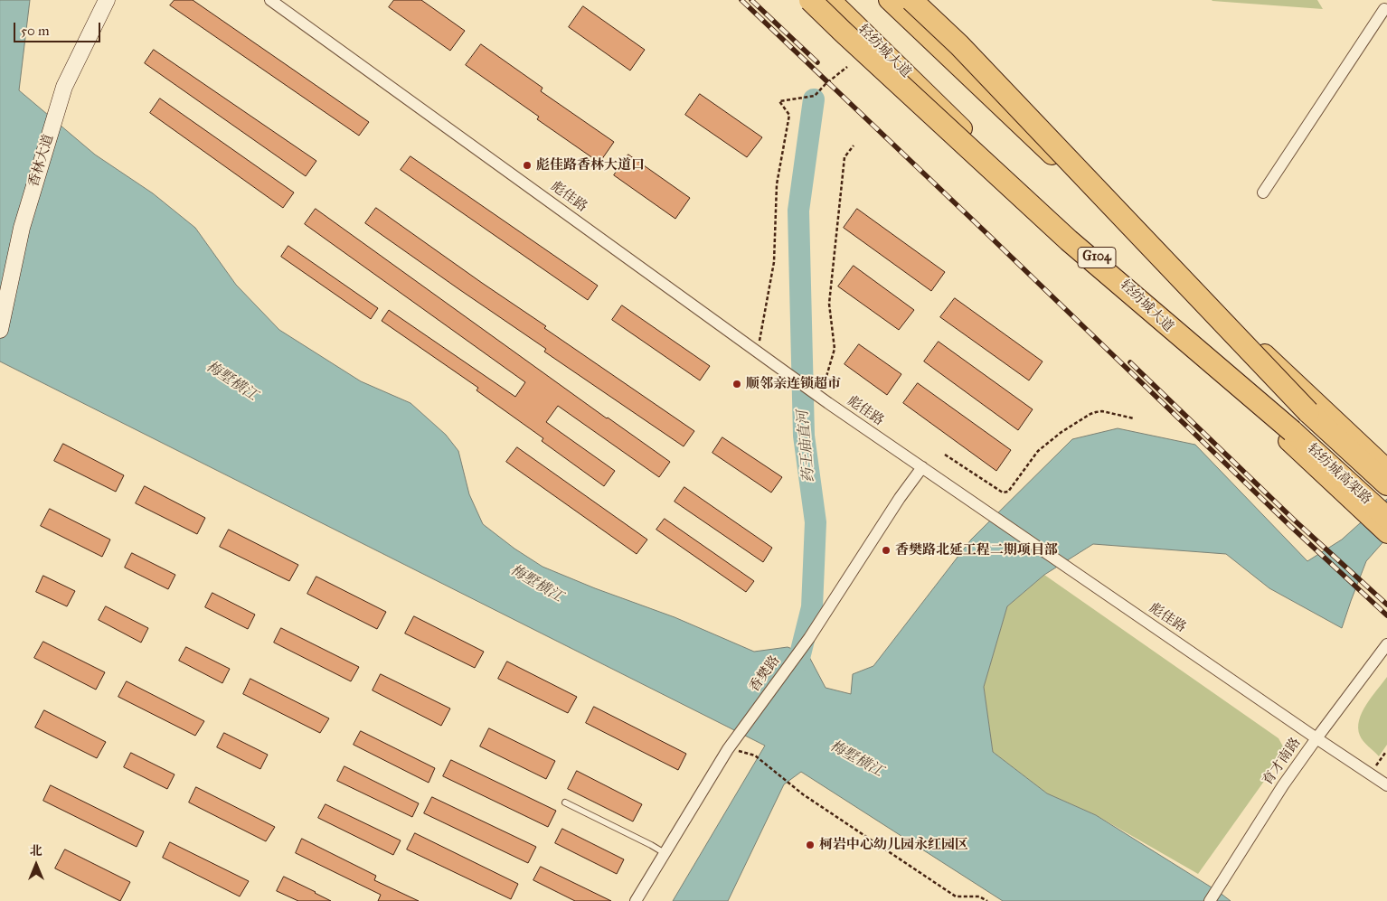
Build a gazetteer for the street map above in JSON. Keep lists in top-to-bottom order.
{
  "streets": {
    "highway": ["轻纺城高架路"],
    "main road": ["轻纺城大道", "G104"],
    "street": [
      "香林大道",
      "彪佳路",
      "香樊路",
      "育才南路"
    ]
  },
  "crossings": [
    ["彪佳路", "香樊路"],
    ["彪佳路", "育才南路"]
  ],
  "water": ["梅墅横江", "药王庙直河"],
  "places": [
    "彪佳路香林大道口",
    "顺邻亲连锁超市",
    "香樊路北延工程二期项目部",
    "柯岩中心幼儿园永红园区"
  ],
  "scale_bar": "50 m",
  "north": "top"
}
